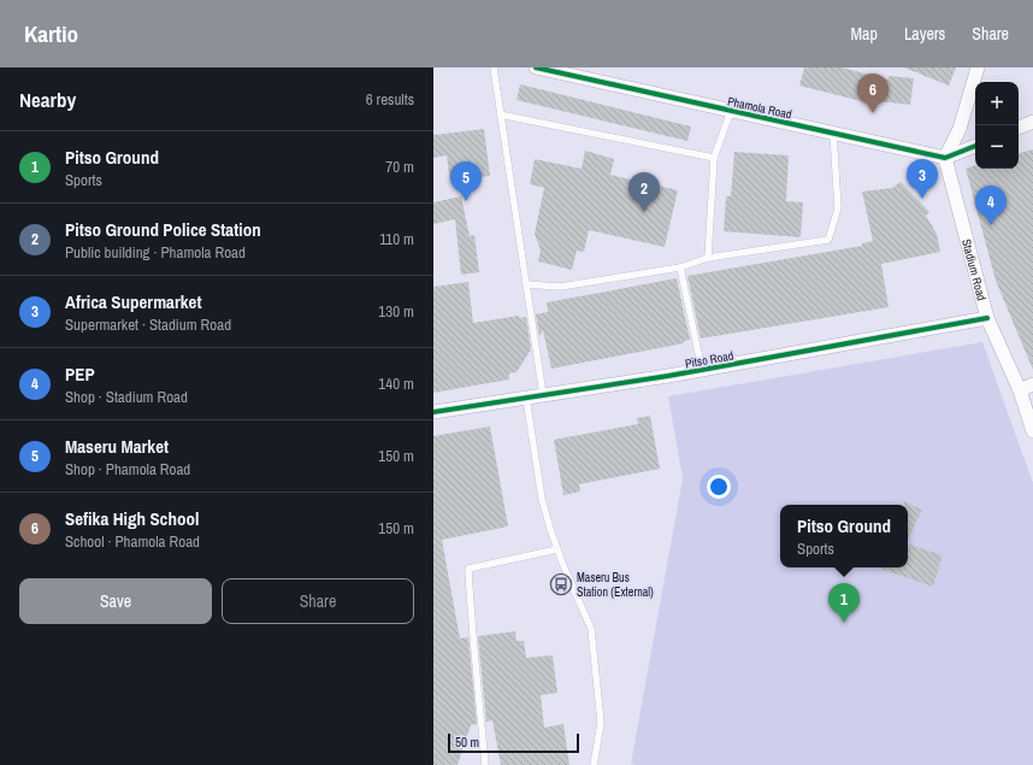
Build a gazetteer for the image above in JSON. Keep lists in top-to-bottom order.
{
  "streets": {
    "street": ["Phamola Road", "Stadium Road", "Pitso Road"]
  },
  "crossings": [
    ["Phamola Road", "Stadium Road"],
    ["Stadium Road", "Pitso Road"]
  ],
  "places": {
    "bus stop": ["Maseru Bus Station (External)"]
  },
  "scale_bar": "50 m",
  "page": {
    "header": "Kartio",
    "nav": ["Map", "Layers", "Share"],
    "heading": ["Nearby", "6 results"],
    "pins": [
      "6",
      "3",
      "5",
      "2",
      "4",
      "1"
    ],
    "map_buttons": ["+", "−"],
    "list": [
      {
        "mark": "1",
        "name": "Pitso Ground",
        "note": "Sports",
        "value": "70 m"
      },
      {
        "mark": "2",
        "name": "Pitso Ground Police Station",
        "note": "Public building · Phamola Road",
        "value": "110 m"
      },
      {
        "mark": "3",
        "name": "Africa Supermarket",
        "note": "Supermarket · Stadium Road",
        "value": "130 m"
      },
      {
        "mark": "4",
        "name": "PEP",
        "note": "Shop · Stadium Road",
        "value": "140 m"
      },
      {
        "mark": "5",
        "name": "Maseru Market",
        "note": "Shop · Phamola Road",
        "value": "150 m"
      },
      {
        "mark": "6",
        "name": "Sefika High School",
        "note": "School · Phamola Road",
        "value": "150 m"
      }
    ],
    "popup": ["Pitso Ground", "Sports"],
    "buttons": ["Save", "Share"],
    "scale": "50 m"
  }
}
